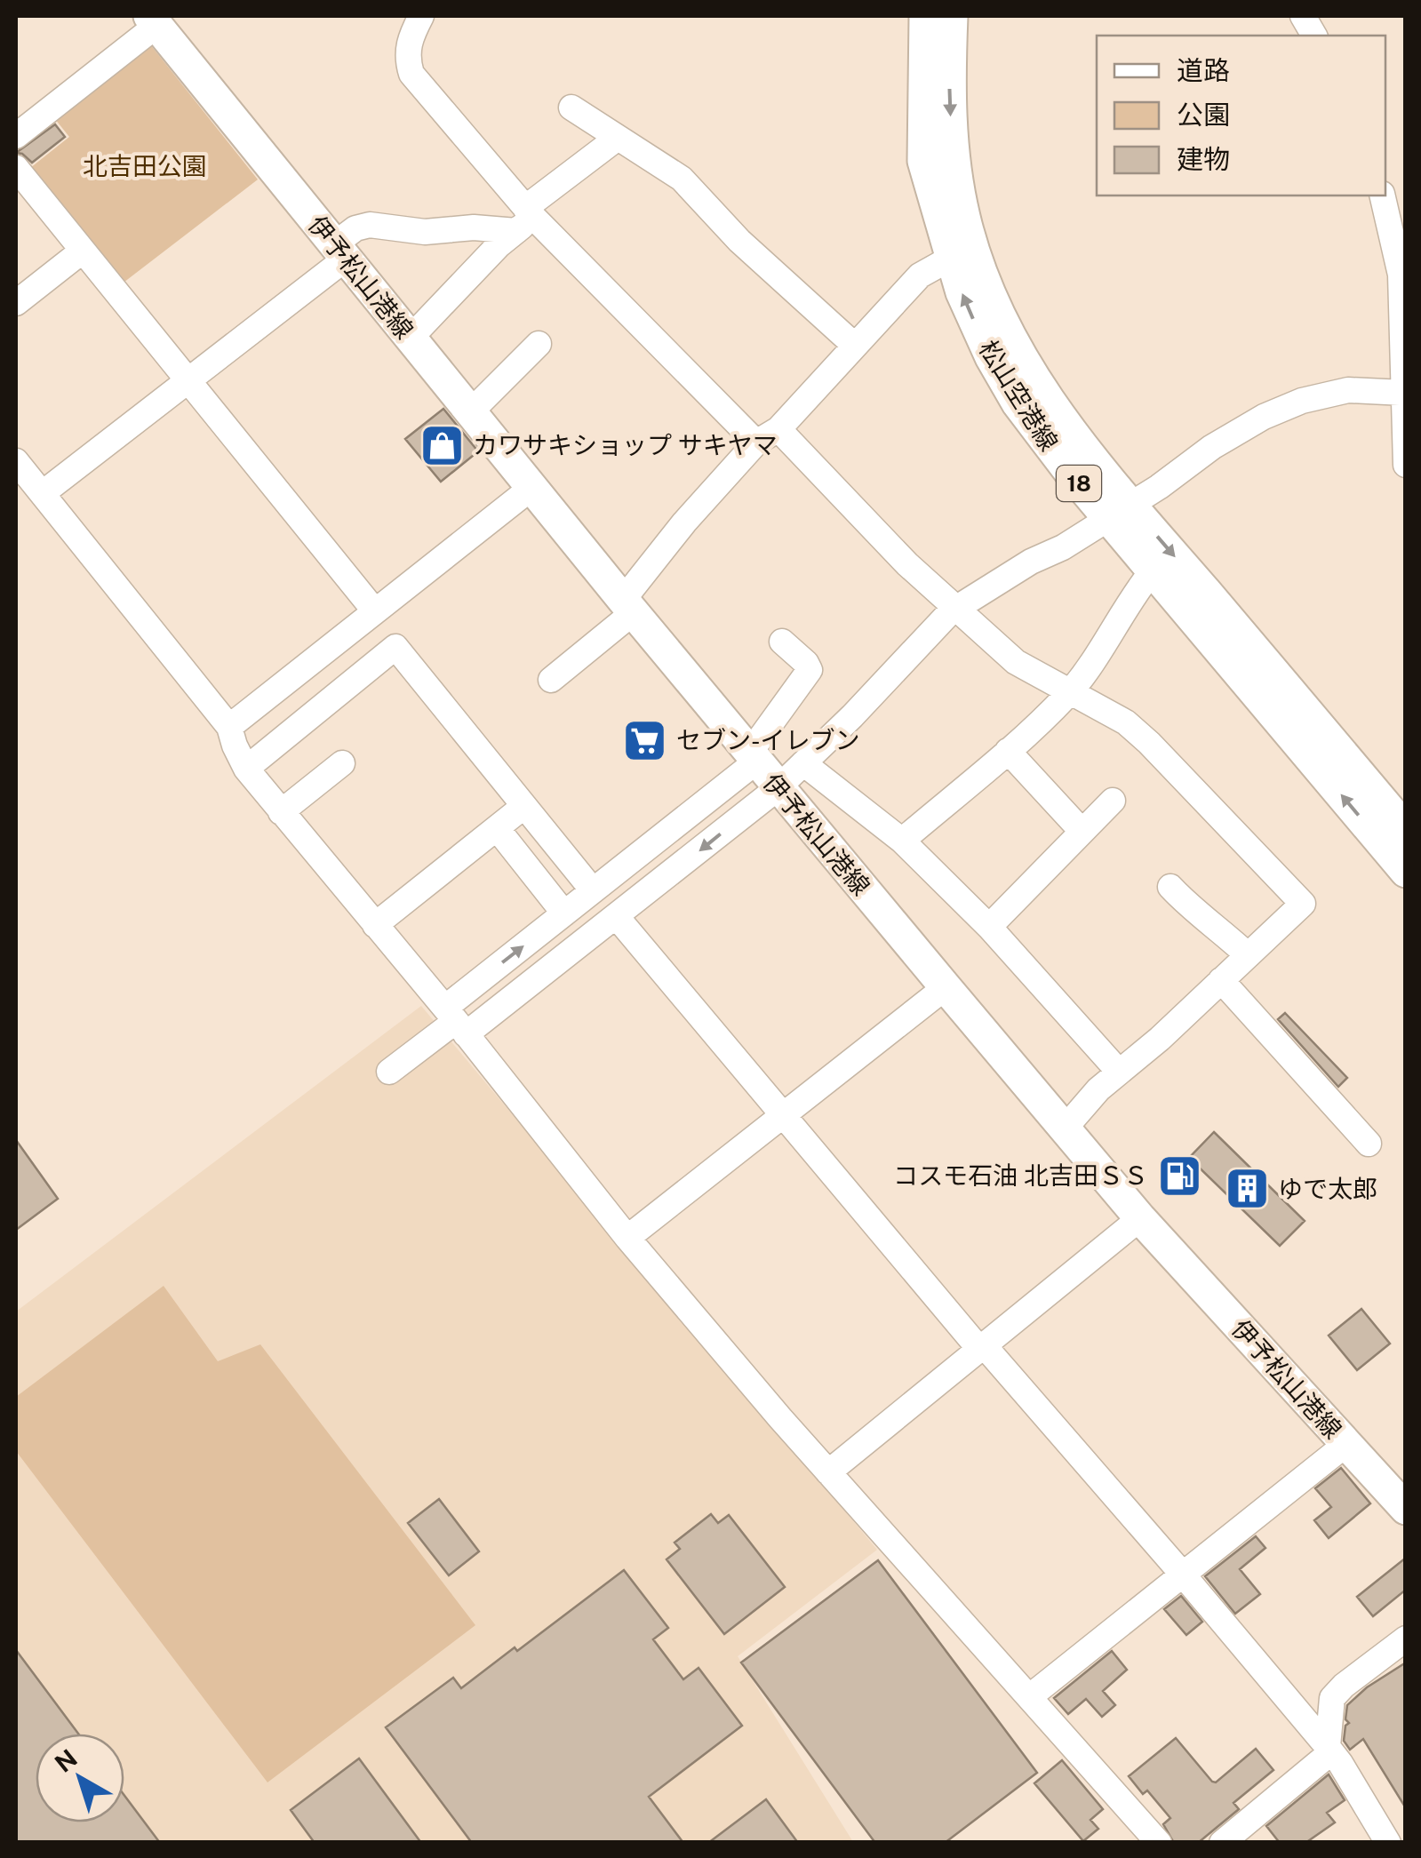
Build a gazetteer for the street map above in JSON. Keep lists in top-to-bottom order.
{
  "streets": {
    "main road": ["伊予松山港線", "松山空港線", "18"]
  },
  "parks": ["北吉田公園"],
  "places": {
    "shop": ["カワサキショップ サキヤマ"],
    "supermarket": ["セブン-イレブン"],
    "fuel station": ["コスモ石油 北吉田ＳＳ"],
    "building": ["ゆで太郎"]
  },
  "legend": ["道路", "公園", "建物"],
  "north": "top left"
}
